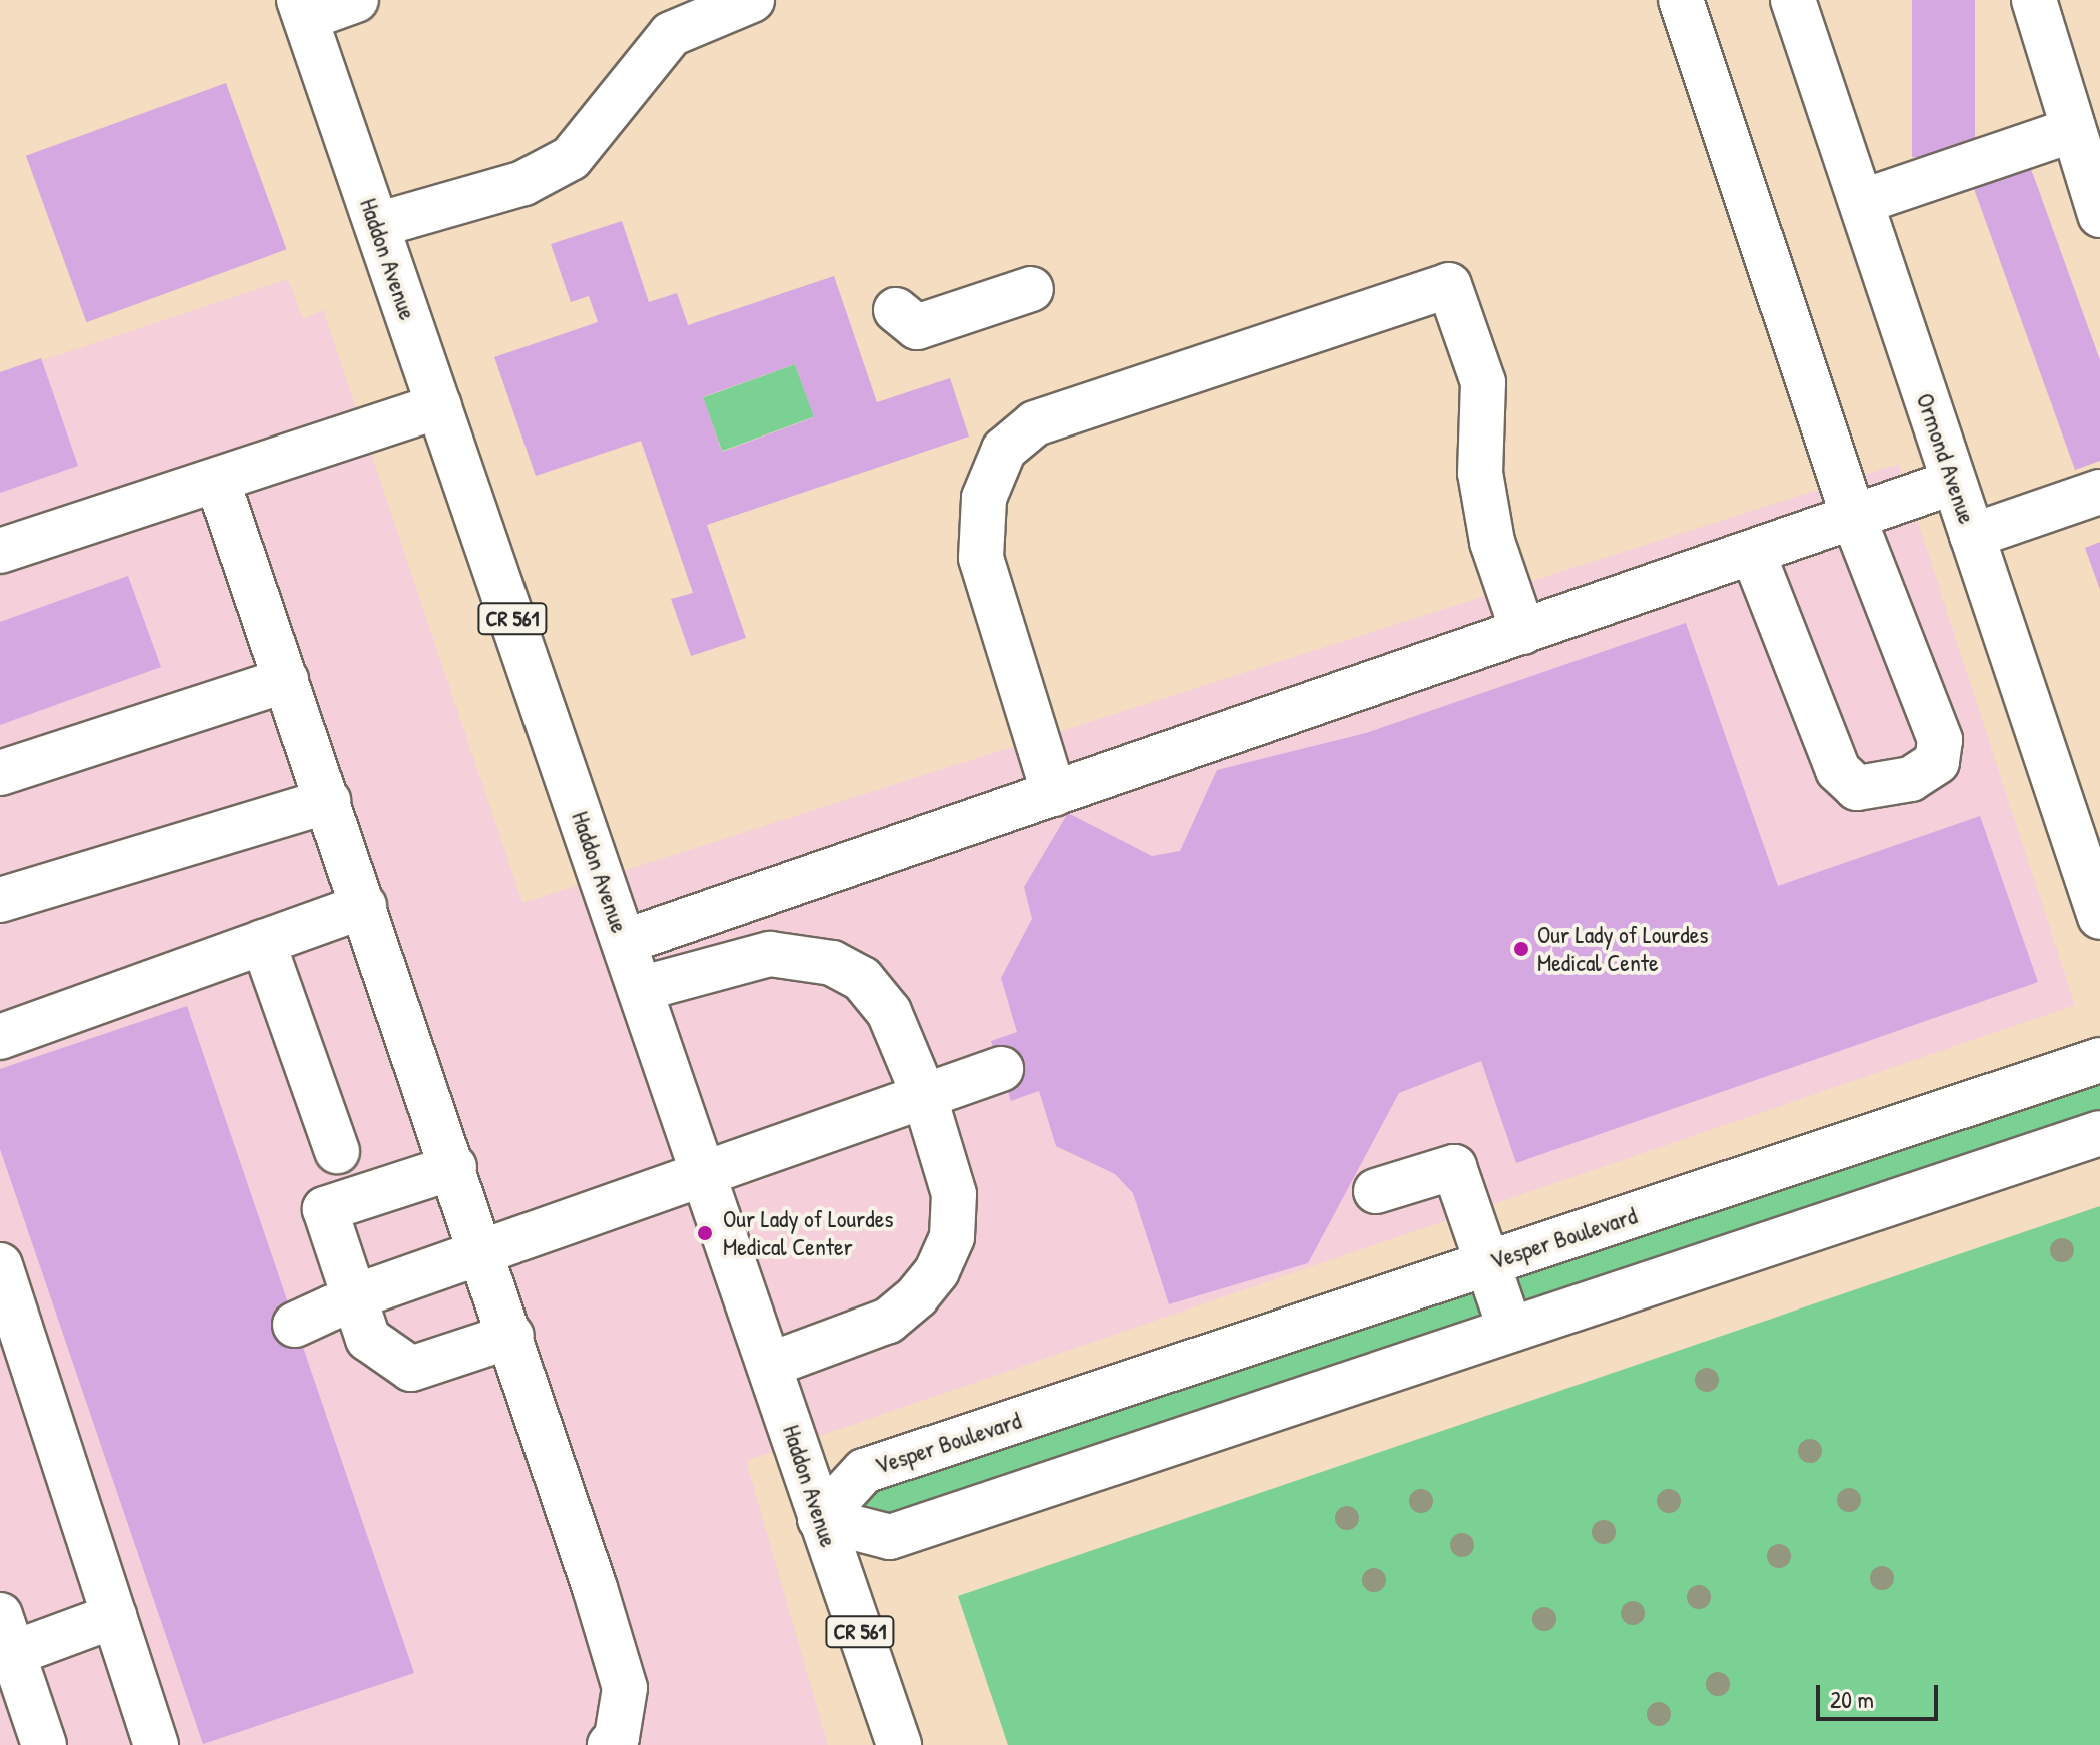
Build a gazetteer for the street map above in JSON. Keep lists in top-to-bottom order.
{
  "streets": {
    "street": [
      "Haddon Avenue",
      "Ormond Avenue",
      "CR 561",
      "Vesper Boulevard"
    ]
  },
  "crossings": [
    ["Haddon Avenue", "Vesper Boulevard"]
  ],
  "places": ["Our Lady of Lourdes Medical Cente", "Our Lady of Lourdes Medical Center"],
  "scale_bar": "20 m"
}
